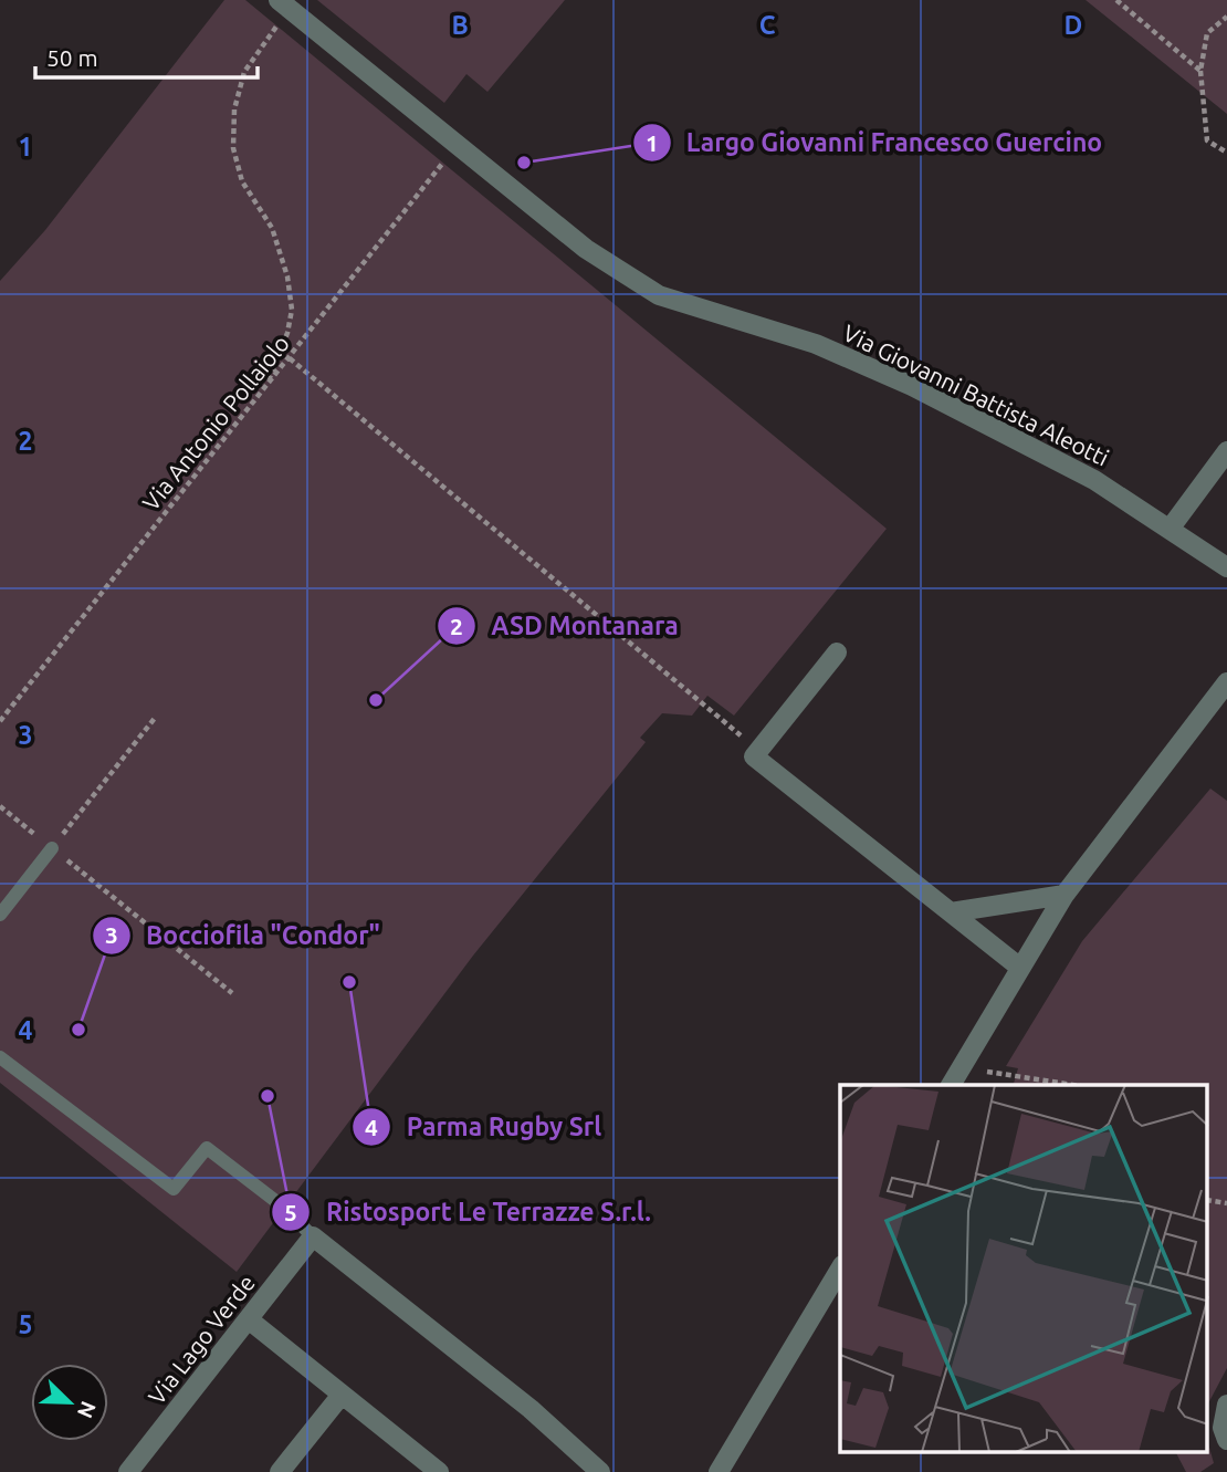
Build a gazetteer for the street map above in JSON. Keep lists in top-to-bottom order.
{
  "streets": {
    "street": ["Via Giovanni Battista Aleotti", "Via Lago Verde"],
    "path": ["Via Antonio Pollaiolo"]
  },
  "crossings": [
    ["Via Giovanni Battista Aleotti", "Via Antonio Pollaiolo"]
  ],
  "places": [
    "Largo Giovanni Francesco Guercino",
    "ASD Montanara",
    "Parma Rugby Srl",
    "Bocciofila \"Condor\"",
    "Ristosport Le Terrazze S.r.l."
  ],
  "scale_bar": "50 m",
  "north": "bottom right",
  "grid": {
    "columns": ["B", "C", "D"],
    "rows": [
      "1",
      "2",
      "3",
      "4",
      "5"
    ]
  }
}
